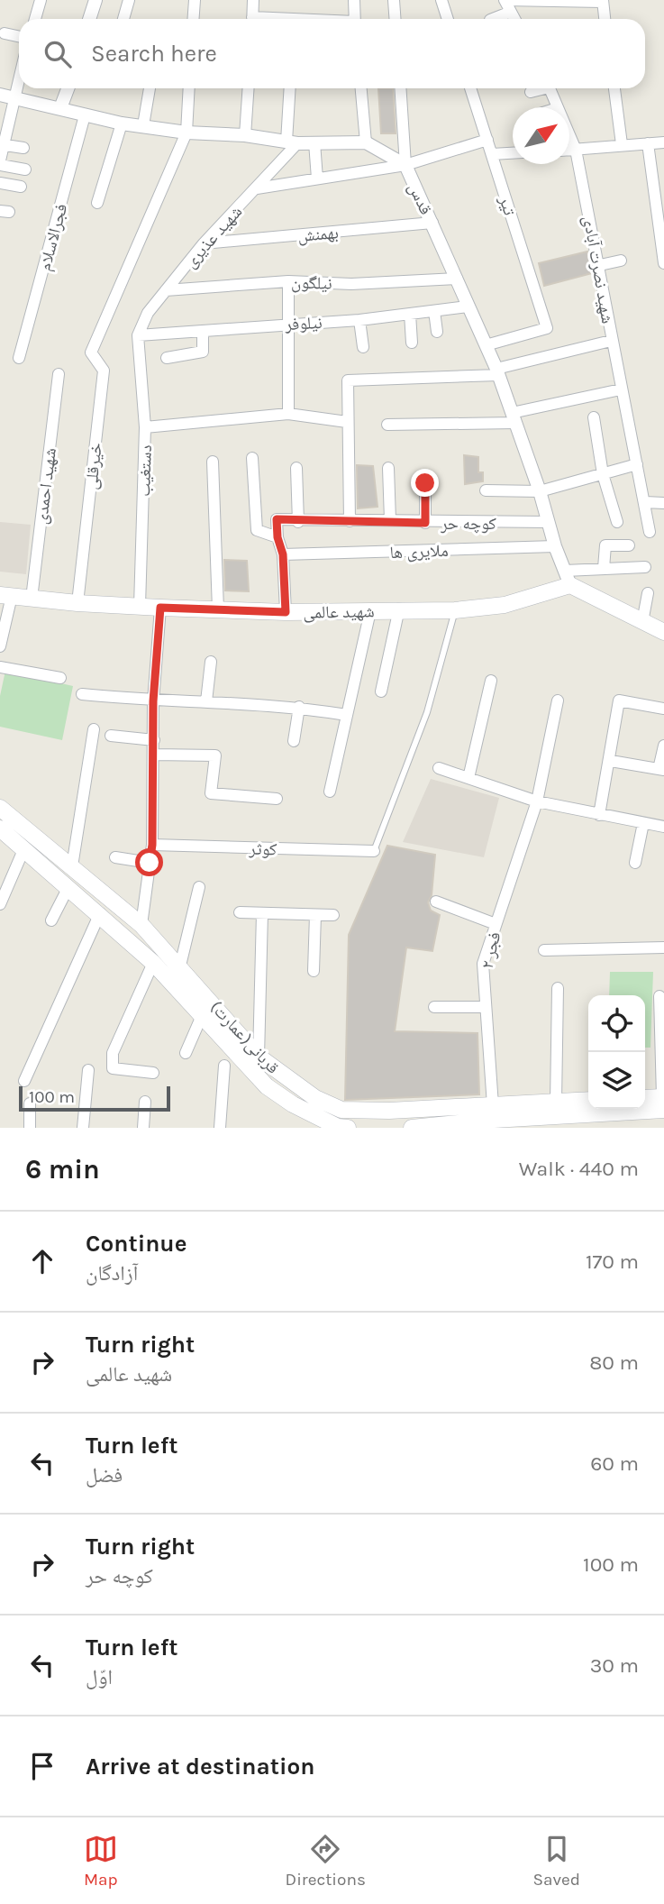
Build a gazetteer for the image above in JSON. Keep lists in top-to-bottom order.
{
  "streets": {
    "main road": ["شهید عالمی", "(عمارت)قربانی"],
    "street": [
      "قدس",
      "تیر",
      "بهمنش",
      "شهید عذیری",
      "فجرالاسلام",
      "شهید نصرت آبادی",
      "نیلگون",
      "نیلوفر",
      "خیرقلی",
      "دستغیب",
      "شهید احمدی",
      "کوچه حر",
      "ملایری ها",
      "کوثر",
      "فجر ۲"
    ]
  },
  "crossings": [
    ["قدس", "تیر"],
    ["قدس", "بهمنش"],
    ["قدس", "نیلگون"],
    ["قدس", "نیلوفر"],
    ["قدس", "کوچه حر"],
    ["قدس", "ملایری ها"],
    ["قدس", "شهید عالمی"],
    ["بهمنش", "شهید عذیری"],
    ["شهید عذیری", "نیلگون"],
    ["شهید عذیری", "نیلوفر"],
    ["شهید عذیری", "دستغیب"],
    ["نیلوفر", "دستغیب"],
    ["خیرقلی", "شهید عالمی"],
    ["دستغیب", "شهید عالمی"],
    ["شهید احمدی", "شهید عالمی"],
    ["فجر ۲", "(عمارت)قربانی"]
  ],
  "scale_bar": "100 m",
  "north": "top right",
  "page": {
    "search": "Search here",
    "scale": "100 m",
    "heading": ["6 min", "Walk · 440 m"],
    "list": [
      ["Continue", "آزادگان", "170 m"],
      ["Turn right", "شهید عالمی", "80 m"],
      ["Turn left", "فضل", "60 m"],
      ["Turn right", "کوچه حر", "100 m"],
      ["Turn left", "اوّل", "30 m"],
      "Arrive at destination"
    ],
    "nav": ["Map", "Directions", "Saved"]
  }
}
